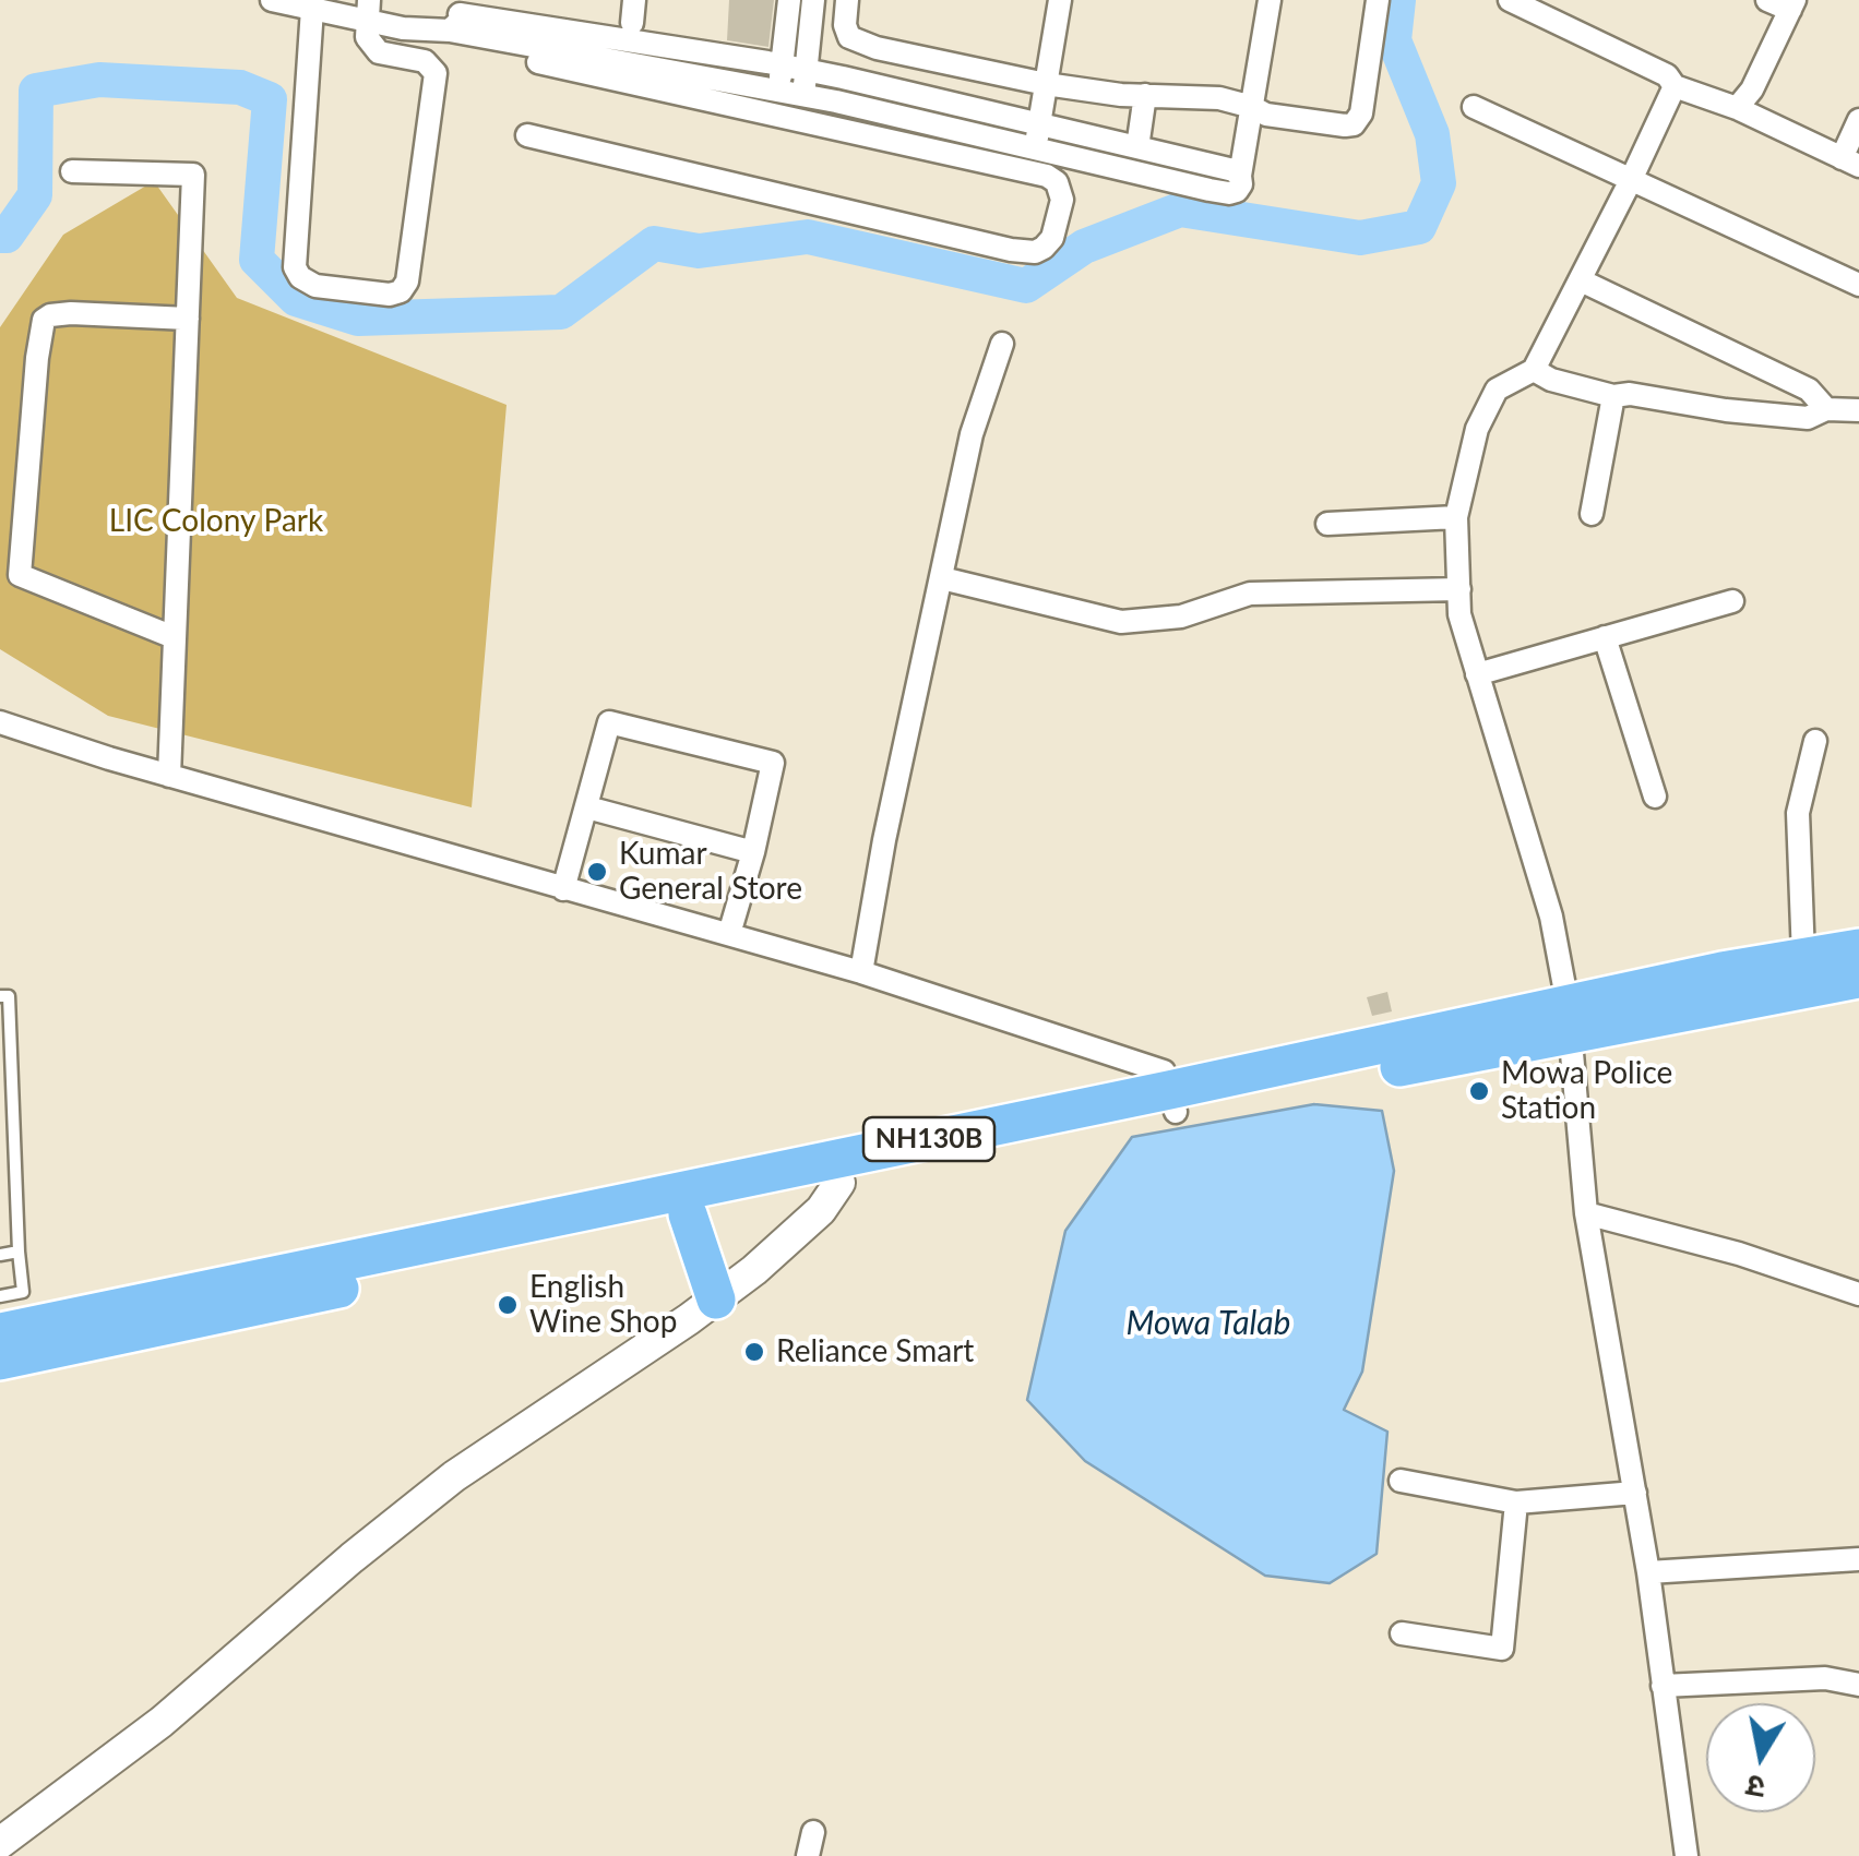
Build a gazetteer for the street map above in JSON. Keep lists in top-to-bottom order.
{
  "streets": {
    "highway": ["NH130B"]
  },
  "water": ["Mowa Talab"],
  "parks": ["LIC Colony Park"],
  "places": [
    "Kumar General Store",
    "Mowa Police Station",
    "English Wine Shop",
    "Reliance Smart"
  ],
  "north": "bottom"
}
